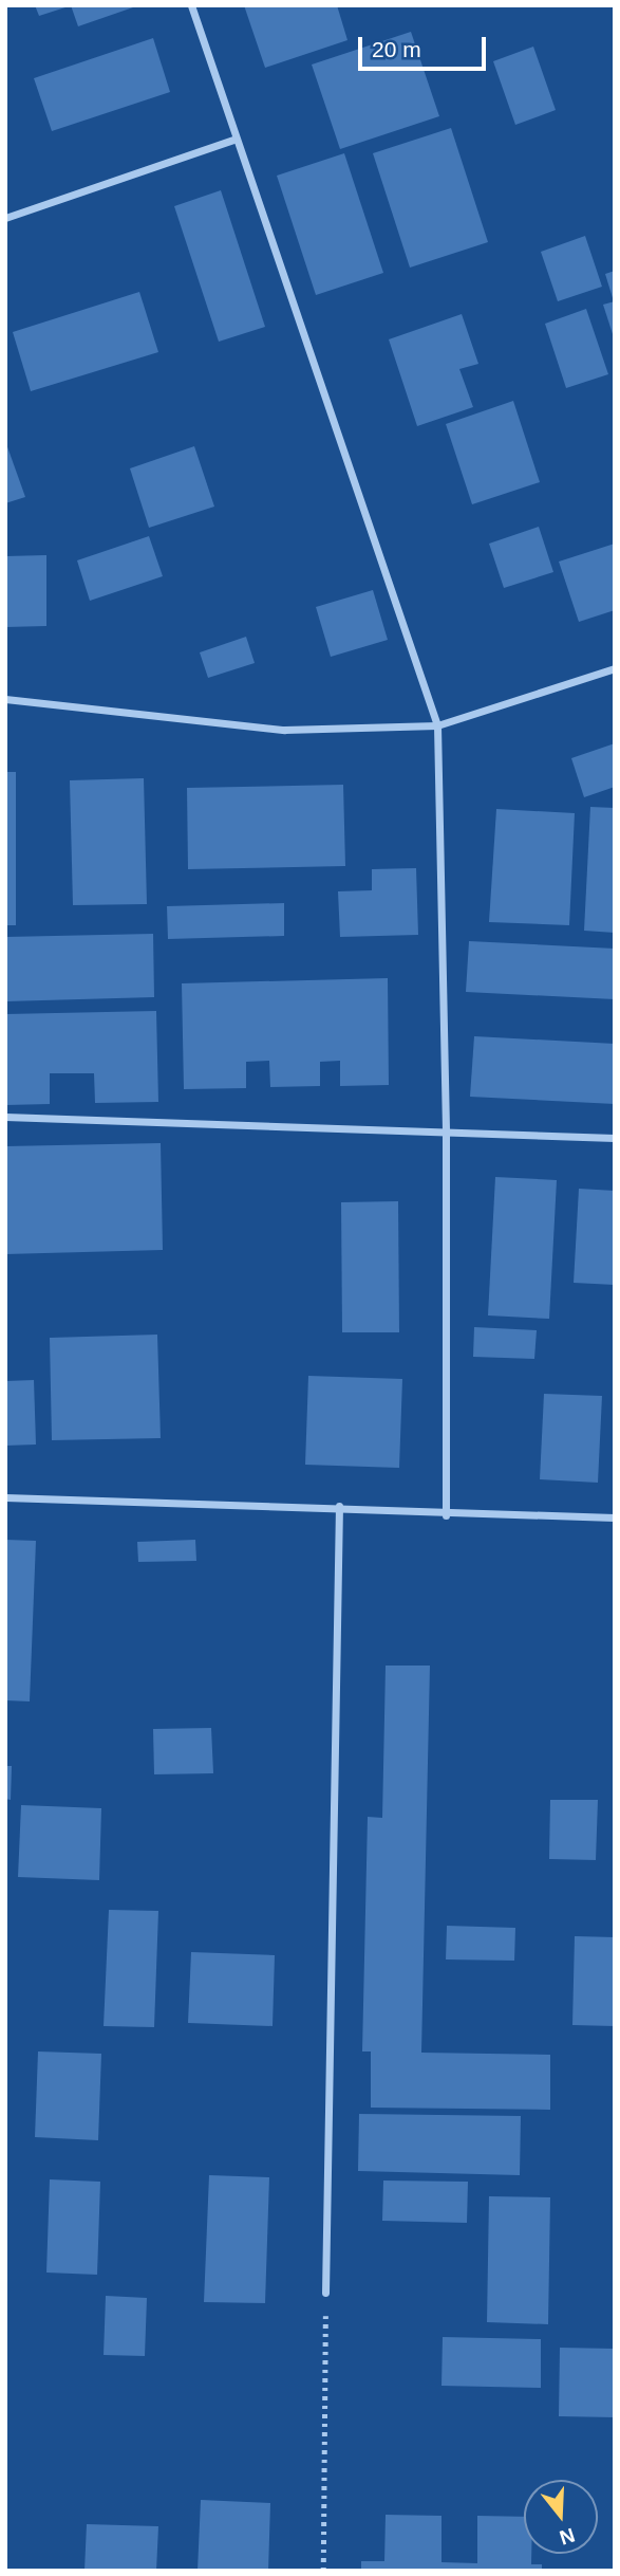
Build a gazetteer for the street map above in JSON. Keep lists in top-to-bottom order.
{
  "scale_bar": "20 m",
  "north": "bottom"
}
